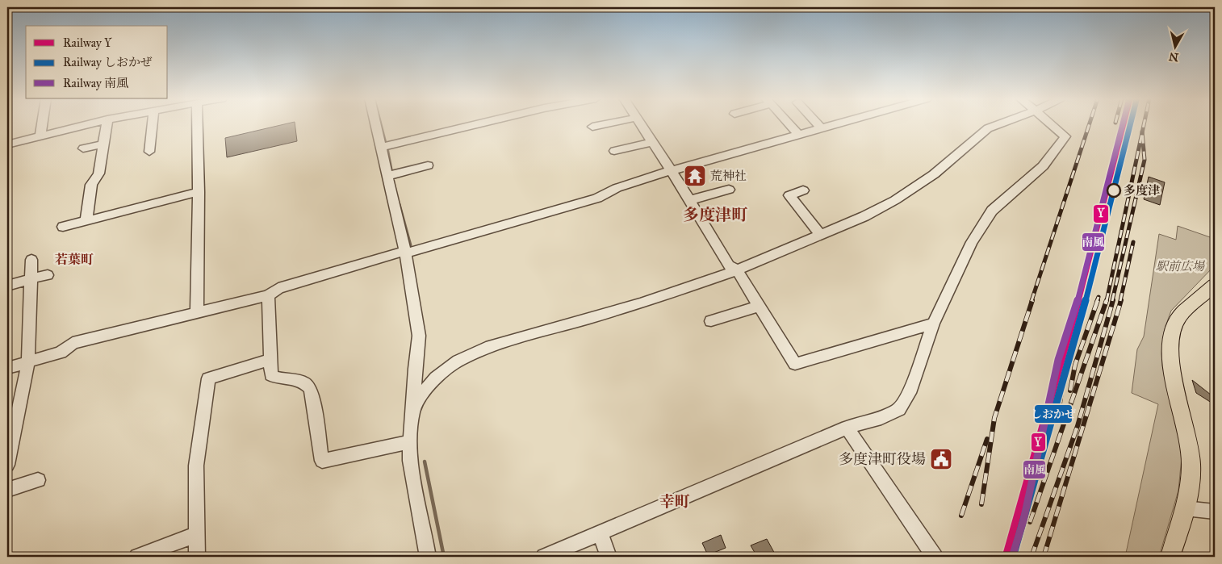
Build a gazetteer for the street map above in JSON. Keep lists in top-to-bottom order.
{
  "districts": ["多度津町", "若葉町", "幸町"],
  "parks": ["駅前広場"],
  "places": {
    "temple": ["荒神社"],
    "other": ["多度津"],
    "public building": ["多度津町役場"]
  },
  "lines": ["rail line Y", "rail line しおかぜ", "rail line 南風"],
  "legend": ["Railway Y", "Railway しおかぜ", "Railway 南風"],
  "north": "bottom"
}
